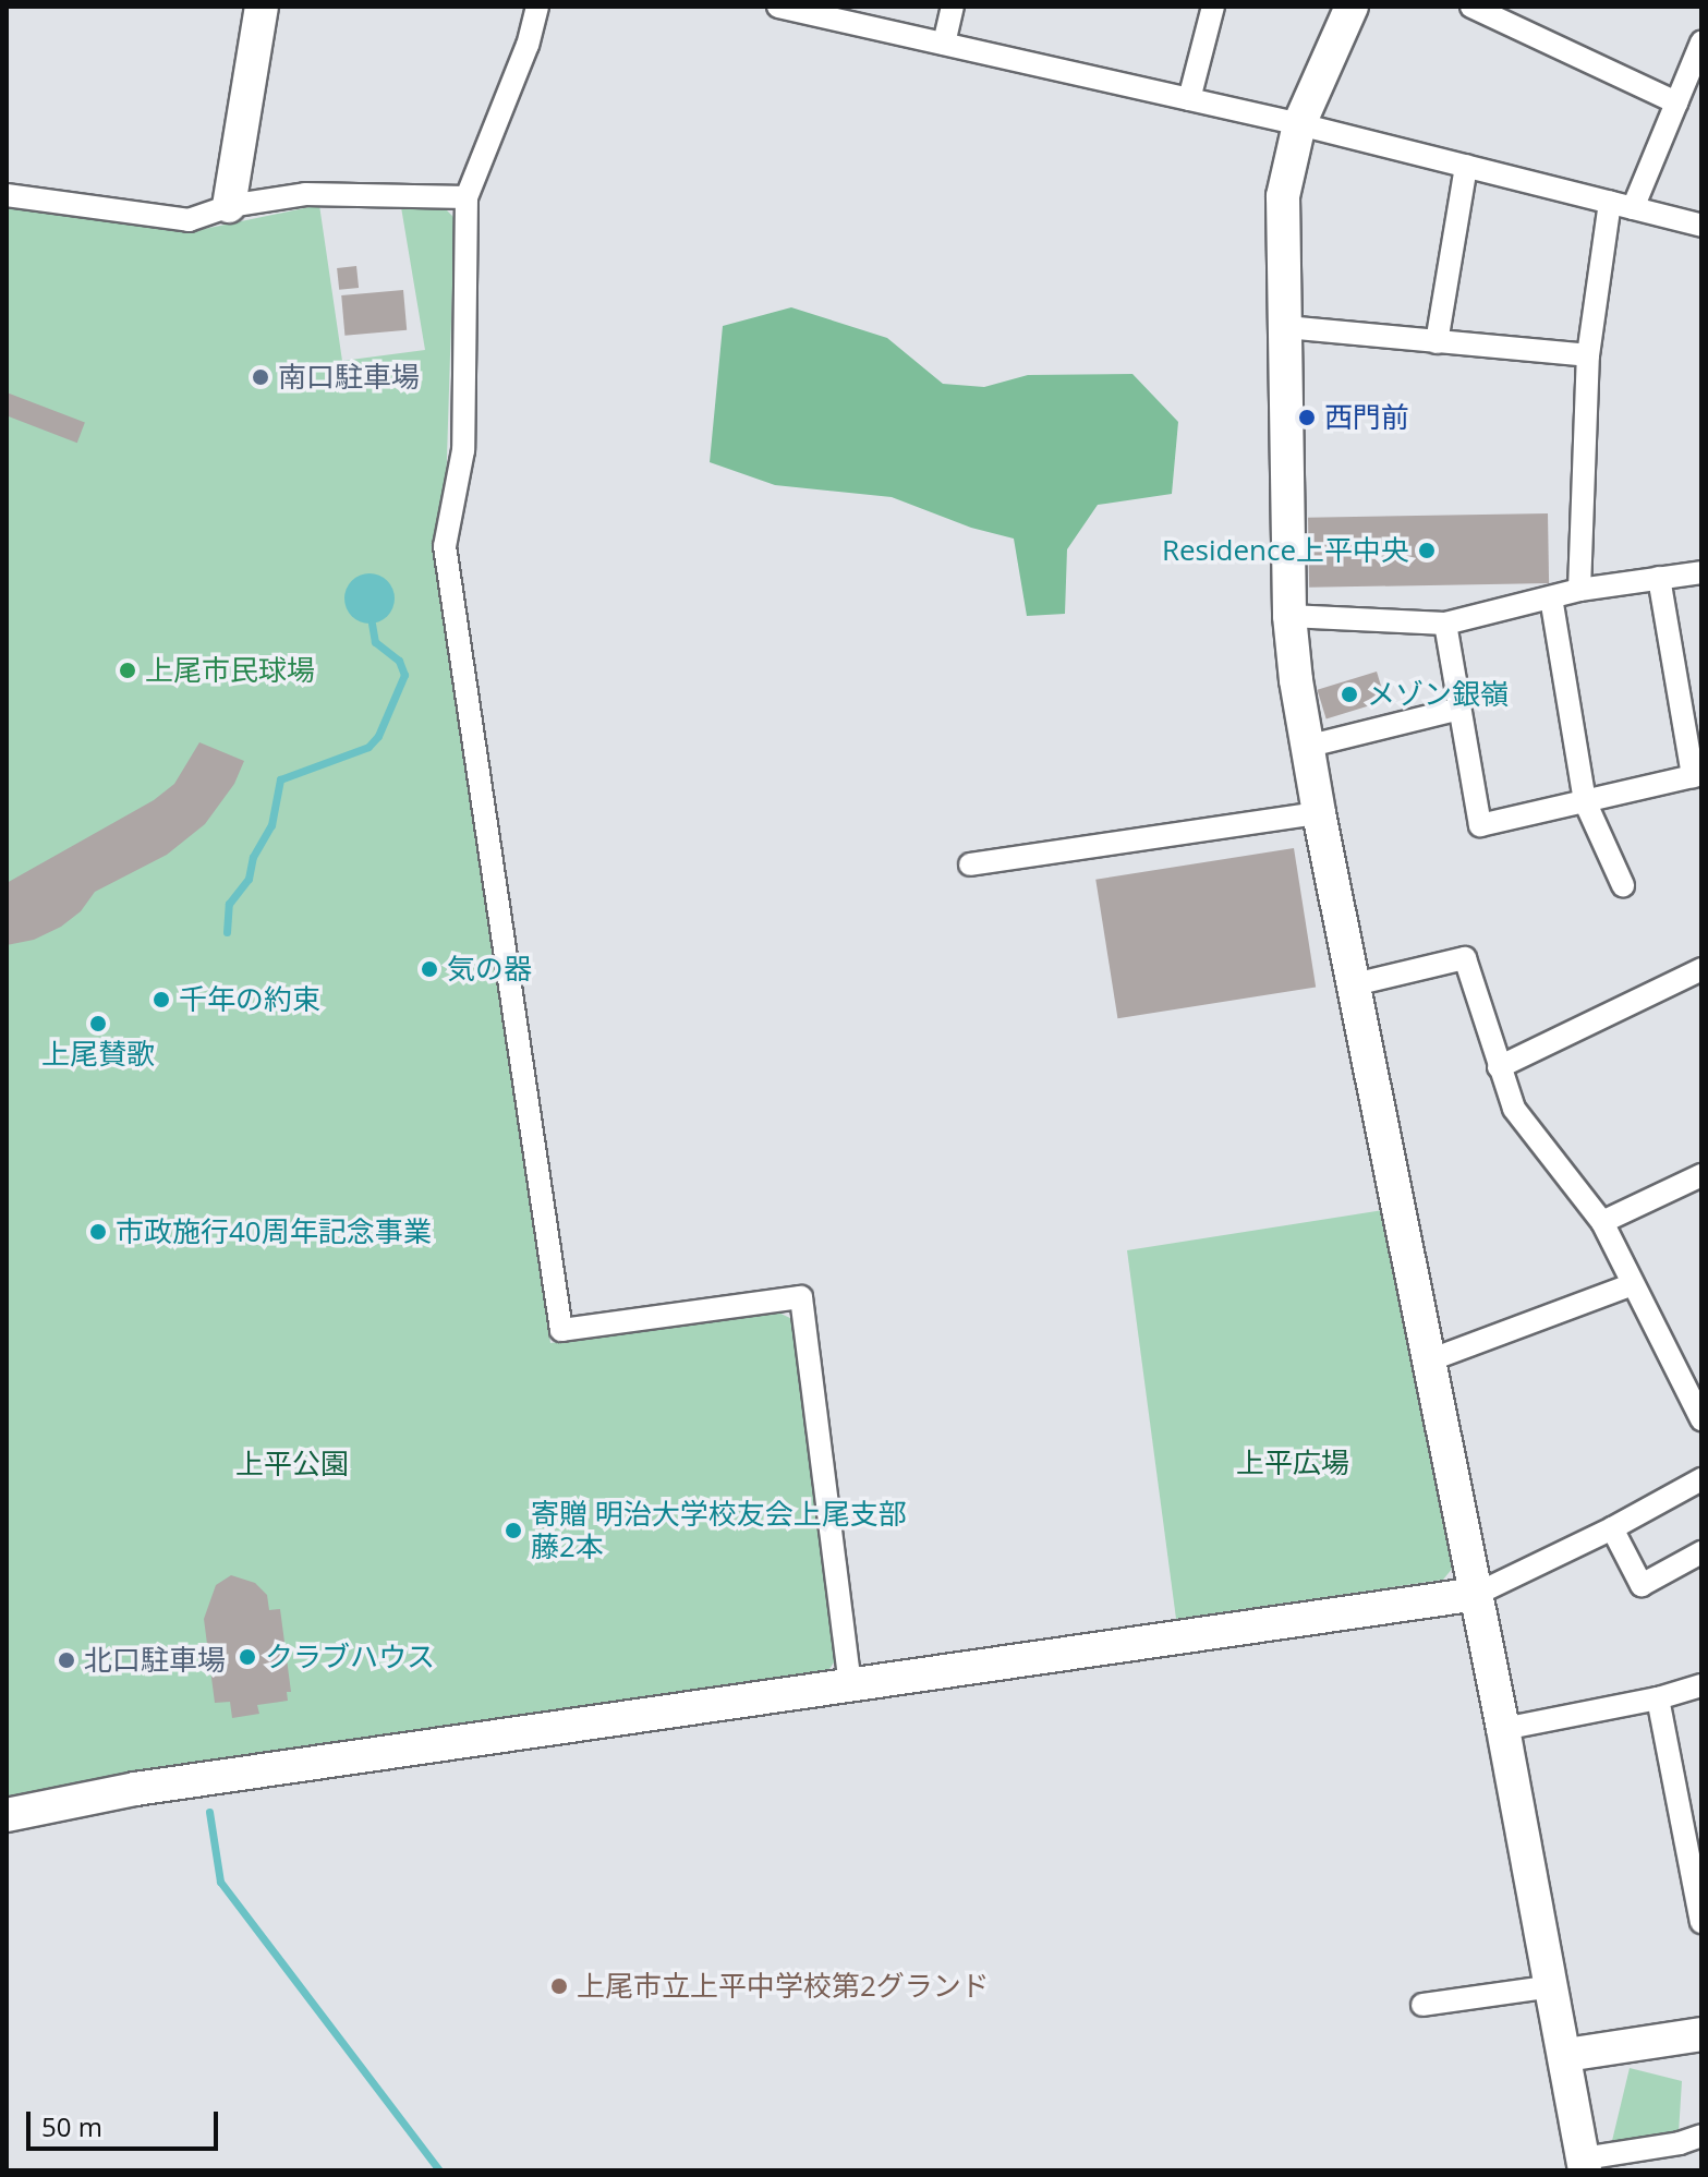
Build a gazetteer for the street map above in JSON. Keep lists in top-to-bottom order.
{
  "parks": ["上平広場", "上平公園"],
  "places": [
    "南口駐車場",
    "西門前",
    "Residence上平中央",
    "上尾市民球場",
    "メゾン銀嶺",
    "気の器",
    "千年の約束",
    "上尾賛歌",
    "市政施行40周年記念事業",
    "寄贈 明治大学校友会上尾支部 藤2本",
    "クラブハウス",
    "北口駐車場",
    "上尾市立上平中学校第2グランド"
  ],
  "scale_bar": "50 m"
}
